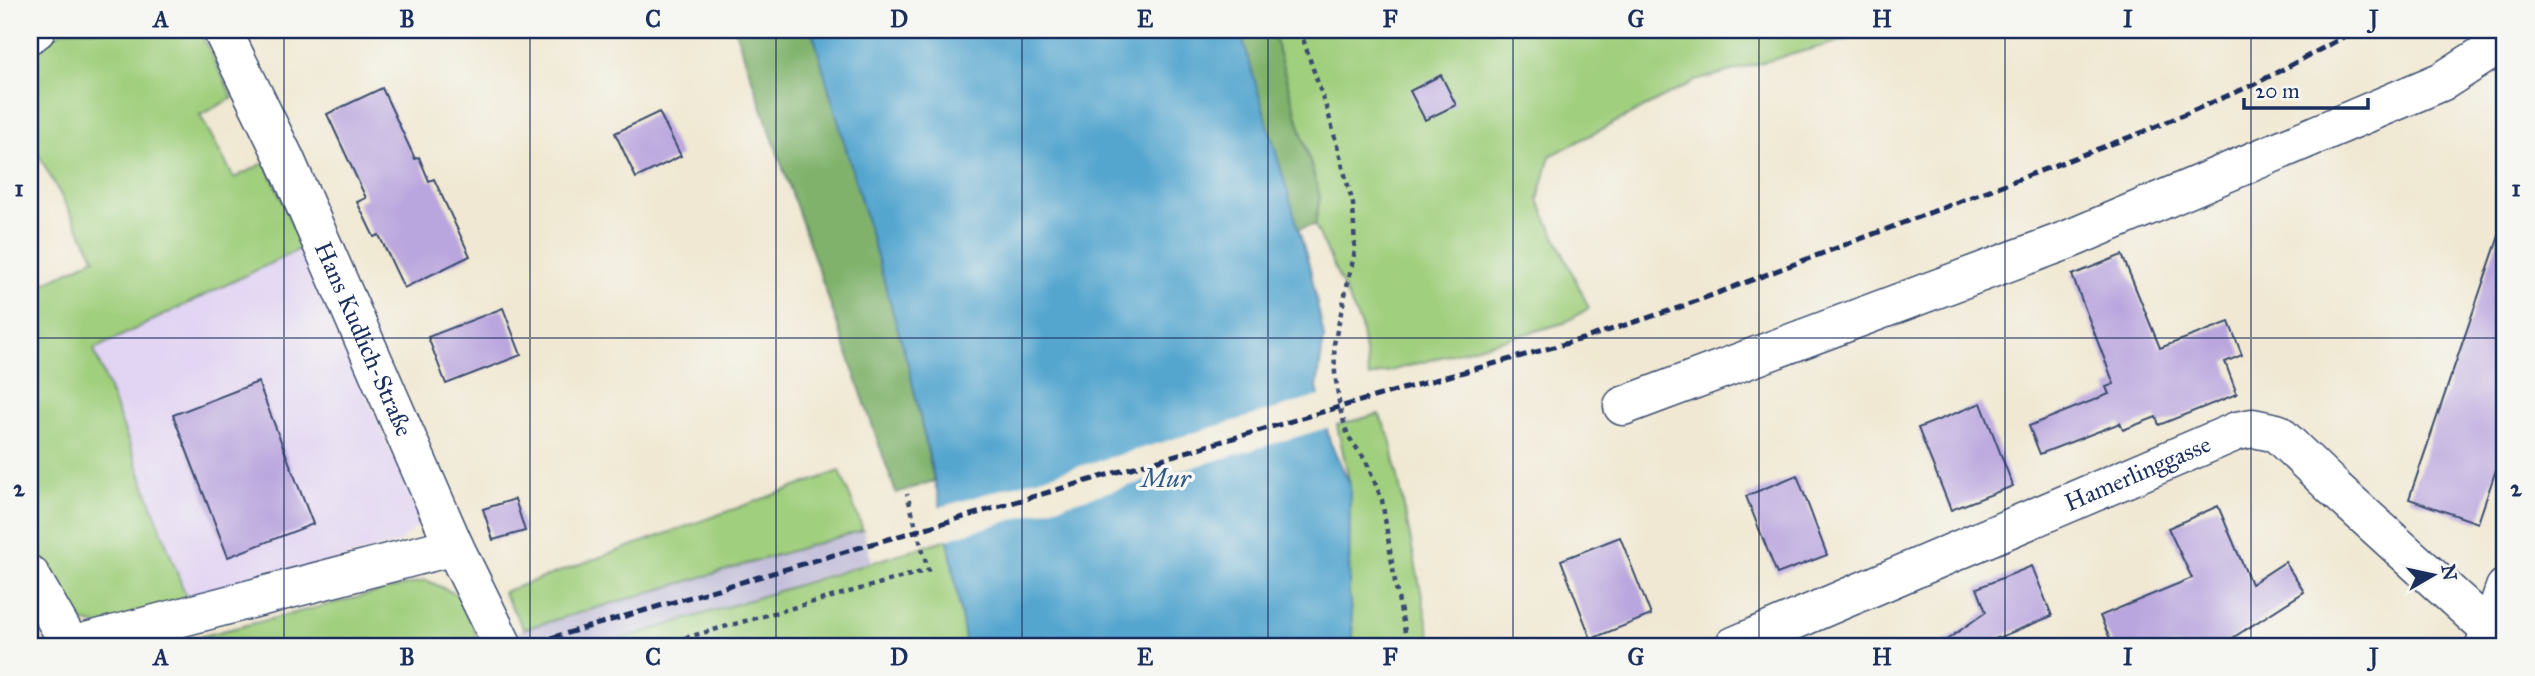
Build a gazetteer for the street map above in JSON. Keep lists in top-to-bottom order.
{
  "streets": {
    "street": ["Hans Kudlich-Straße", "Hamerlinggasse"]
  },
  "water": ["Mur"],
  "scale_bar": "20 m",
  "north": "right",
  "grid": {
    "columns": [
      "A",
      "B",
      "C",
      "D",
      "E",
      "F",
      "G",
      "H",
      "I",
      "J"
    ],
    "rows": ["1", "2"]
  }
}
